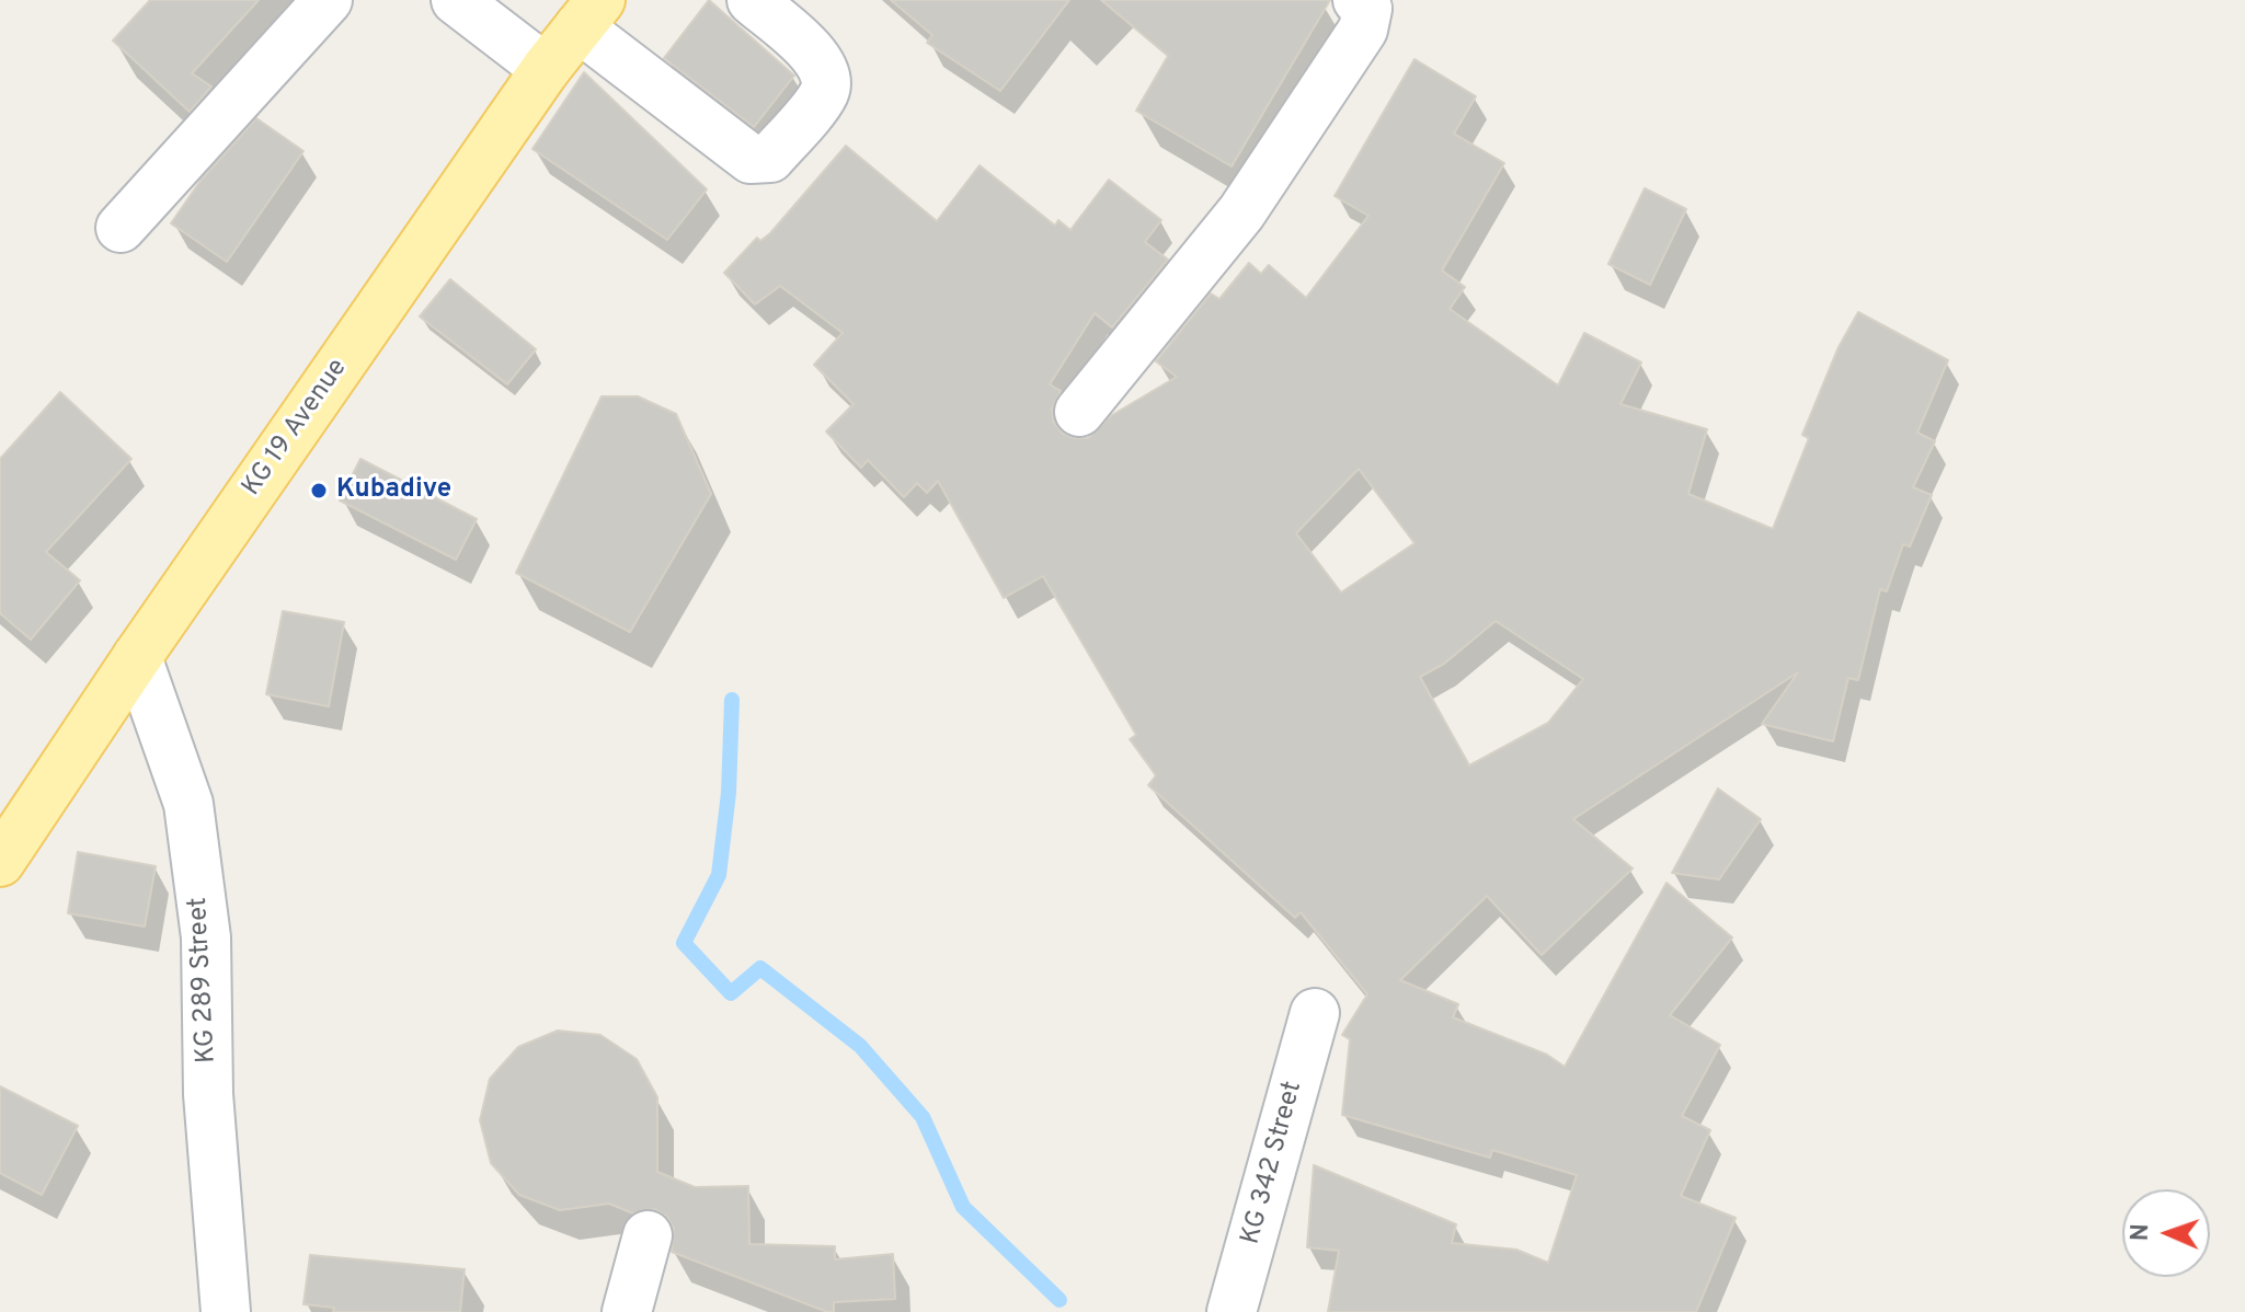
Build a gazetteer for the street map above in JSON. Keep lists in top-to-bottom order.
{
  "streets": {
    "main road": ["KG 19 Avenue"],
    "street": ["KG 289 Street", "KG 342 Street"]
  },
  "crossings": [
    ["KG 19 Avenue", "KG 289 Street"]
  ],
  "places": ["Kubadive"],
  "north": "left"
}
